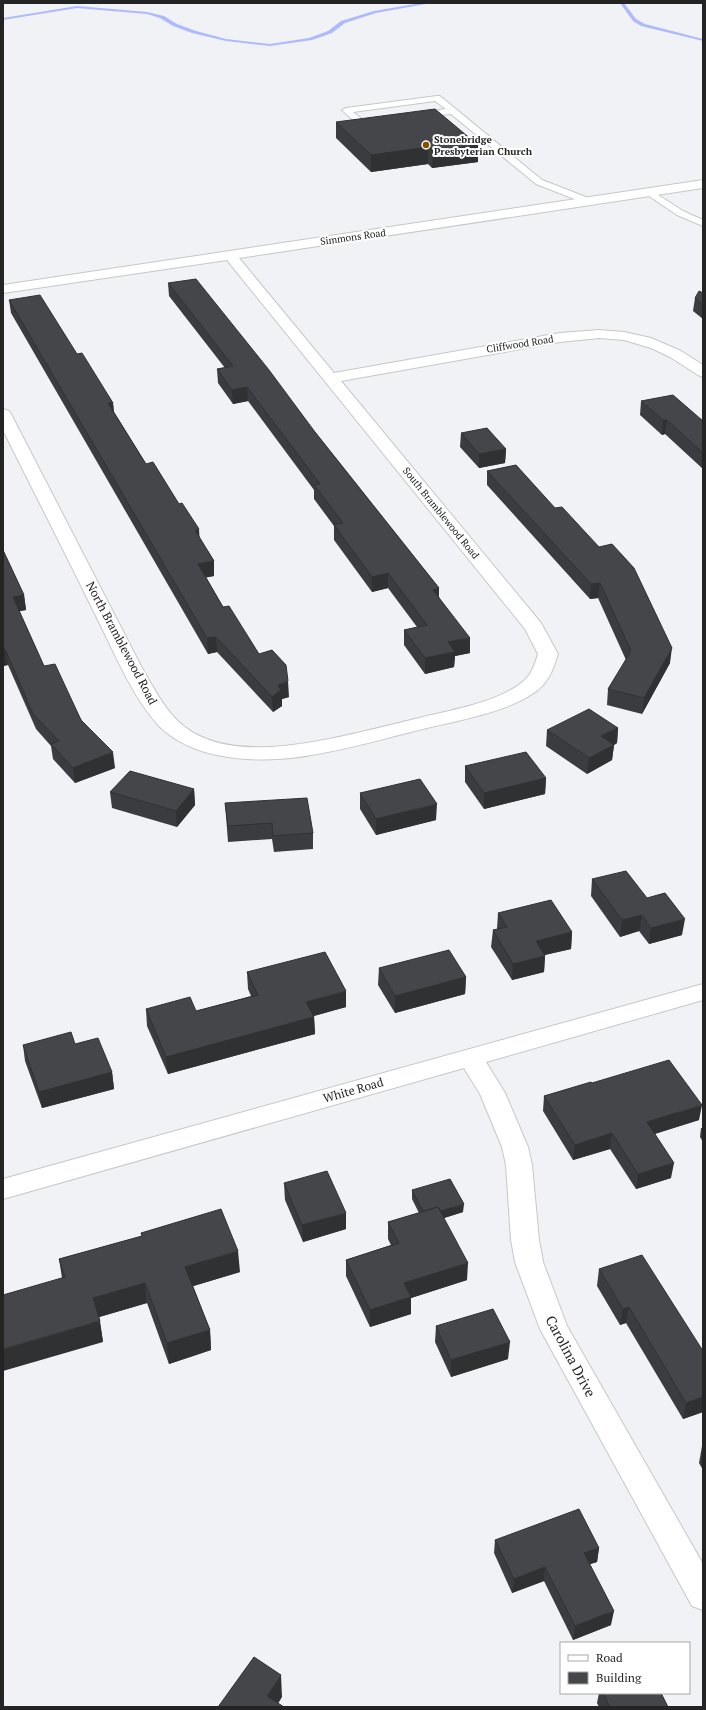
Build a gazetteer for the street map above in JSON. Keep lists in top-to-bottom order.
{
  "streets": {
    "street": [
      "Simmons Road",
      "Cliffwood Road",
      "South Bramblewood Road",
      "North Bramblewood Road",
      "White Road",
      "Carolina Drive"
    ]
  },
  "crossings": [
    ["Simmons Road", "South Bramblewood Road"],
    ["Cliffwood Road", "South Bramblewood Road"],
    ["South Bramblewood Road", "North Bramblewood Road"],
    ["White Road", "Carolina Drive"]
  ],
  "places": ["Stonebridge Presbyterian Church"],
  "legend": ["Road", "Building"]
}
